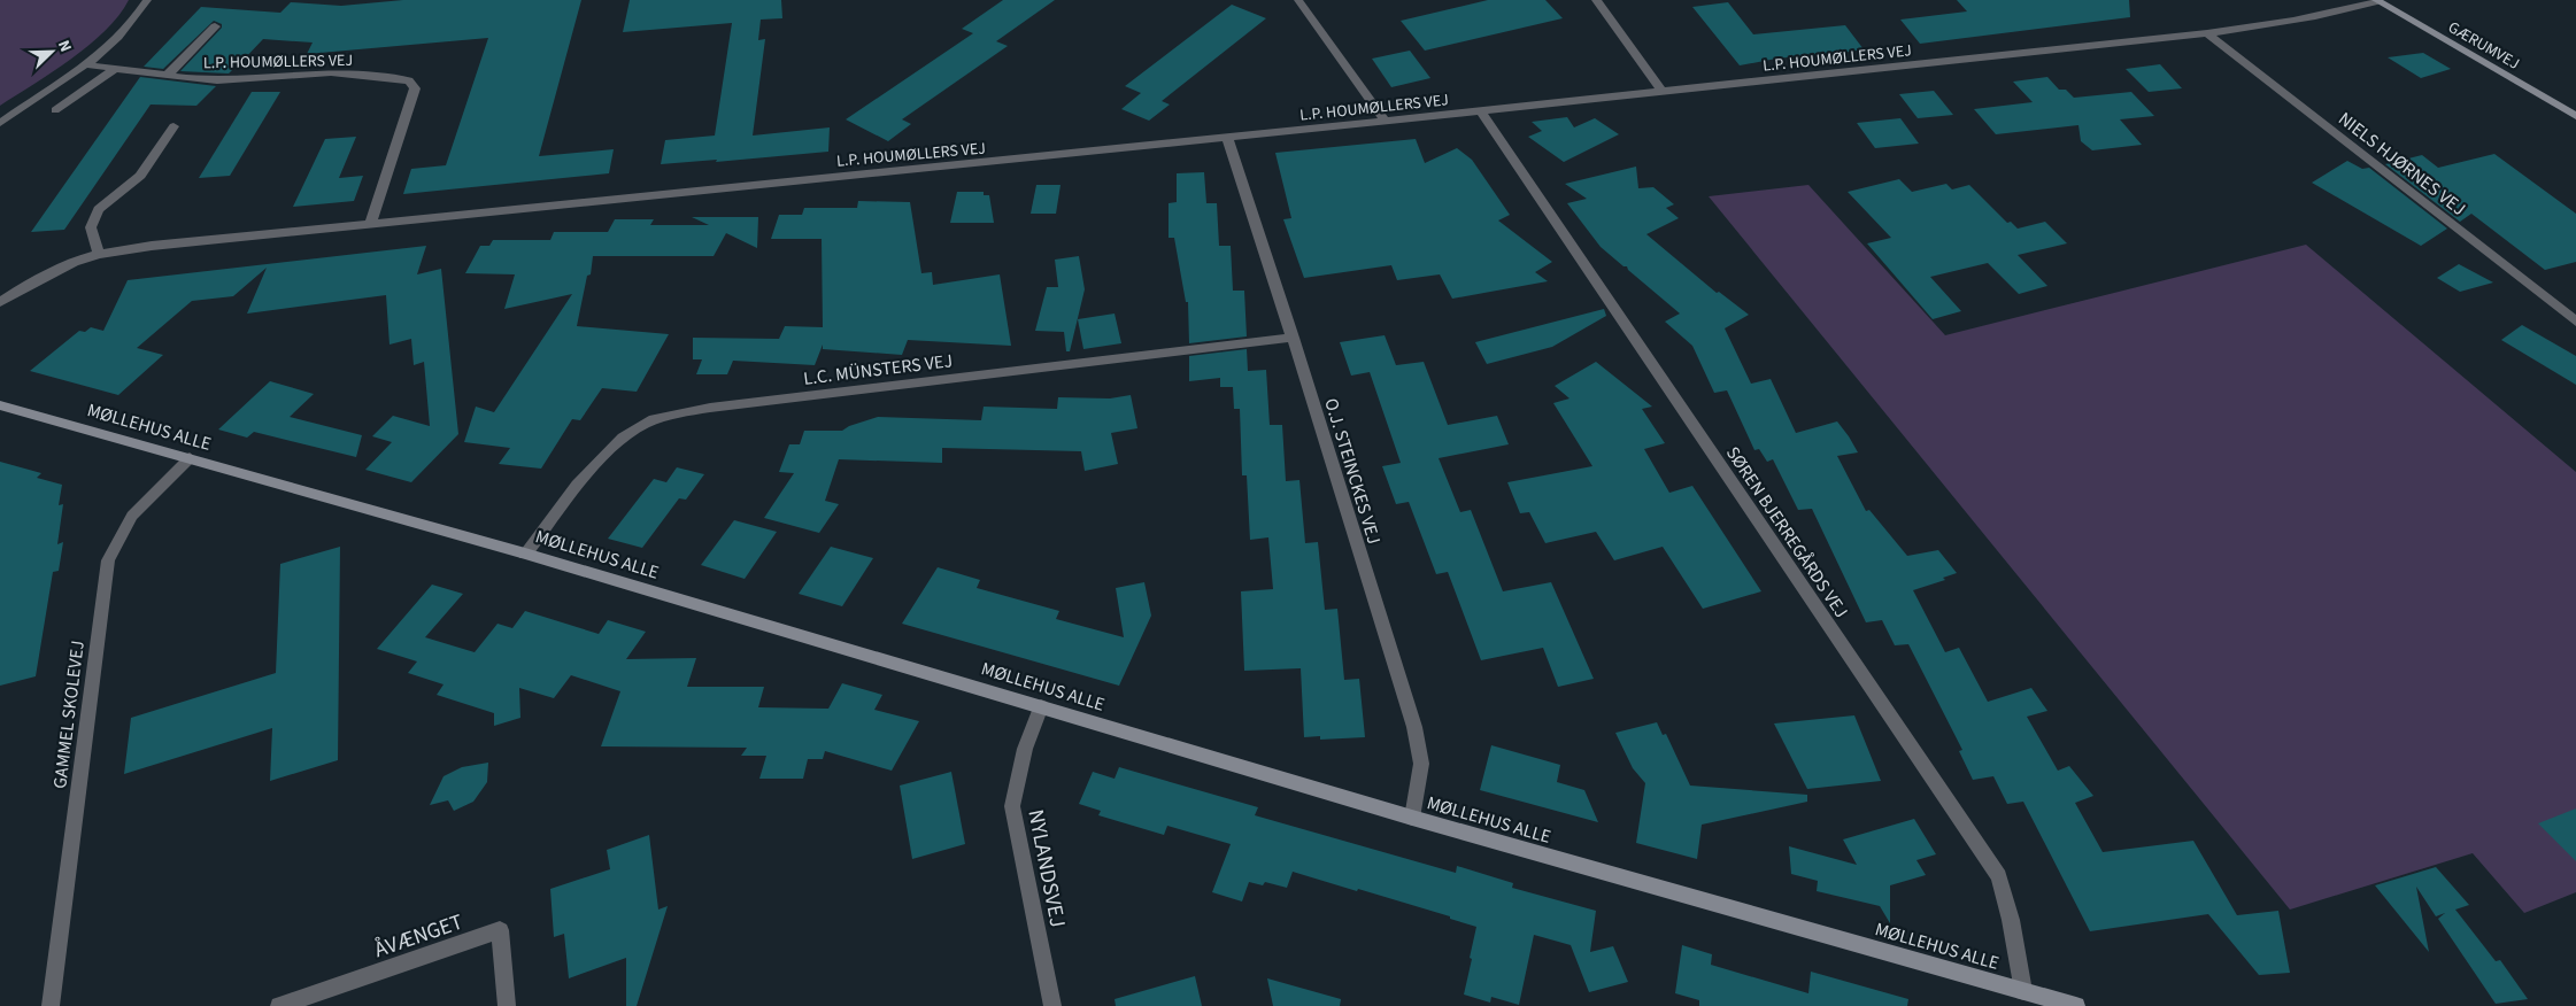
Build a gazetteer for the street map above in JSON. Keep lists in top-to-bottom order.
{
  "streets": {
    "street": [
      "GÆRUMVEJ",
      "L.P. HOUMØLLERS VEJ",
      "NIELS HJØRNES VEJ",
      "L.C. MÜNSTERS VEJ",
      "MØLLEHUS ALLE",
      "O.J. STEINCKES VEJ",
      "SØREN BJERREGÅRDS VEJ",
      "GAMMEL SKOLEVEJ",
      "NYLANDSVEJ",
      "ÅVÆNGET"
    ]
  },
  "crossings": [
    ["GÆRUMVEJ", "L.P. HOUMØLLERS VEJ"],
    ["L.P. HOUMØLLERS VEJ", "NIELS HJØRNES VEJ"],
    ["L.P. HOUMØLLERS VEJ", "O.J. STEINCKES VEJ"],
    ["L.P. HOUMØLLERS VEJ", "SØREN BJERREGÅRDS VEJ"],
    ["L.C. MÜNSTERS VEJ", "MØLLEHUS ALLE"],
    ["L.C. MÜNSTERS VEJ", "O.J. STEINCKES VEJ"],
    ["MØLLEHUS ALLE", "O.J. STEINCKES VEJ"],
    ["MØLLEHUS ALLE", "SØREN BJERREGÅRDS VEJ"],
    ["MØLLEHUS ALLE", "GAMMEL SKOLEVEJ"],
    ["MØLLEHUS ALLE", "NYLANDSVEJ"]
  ],
  "north": "top right"
}
